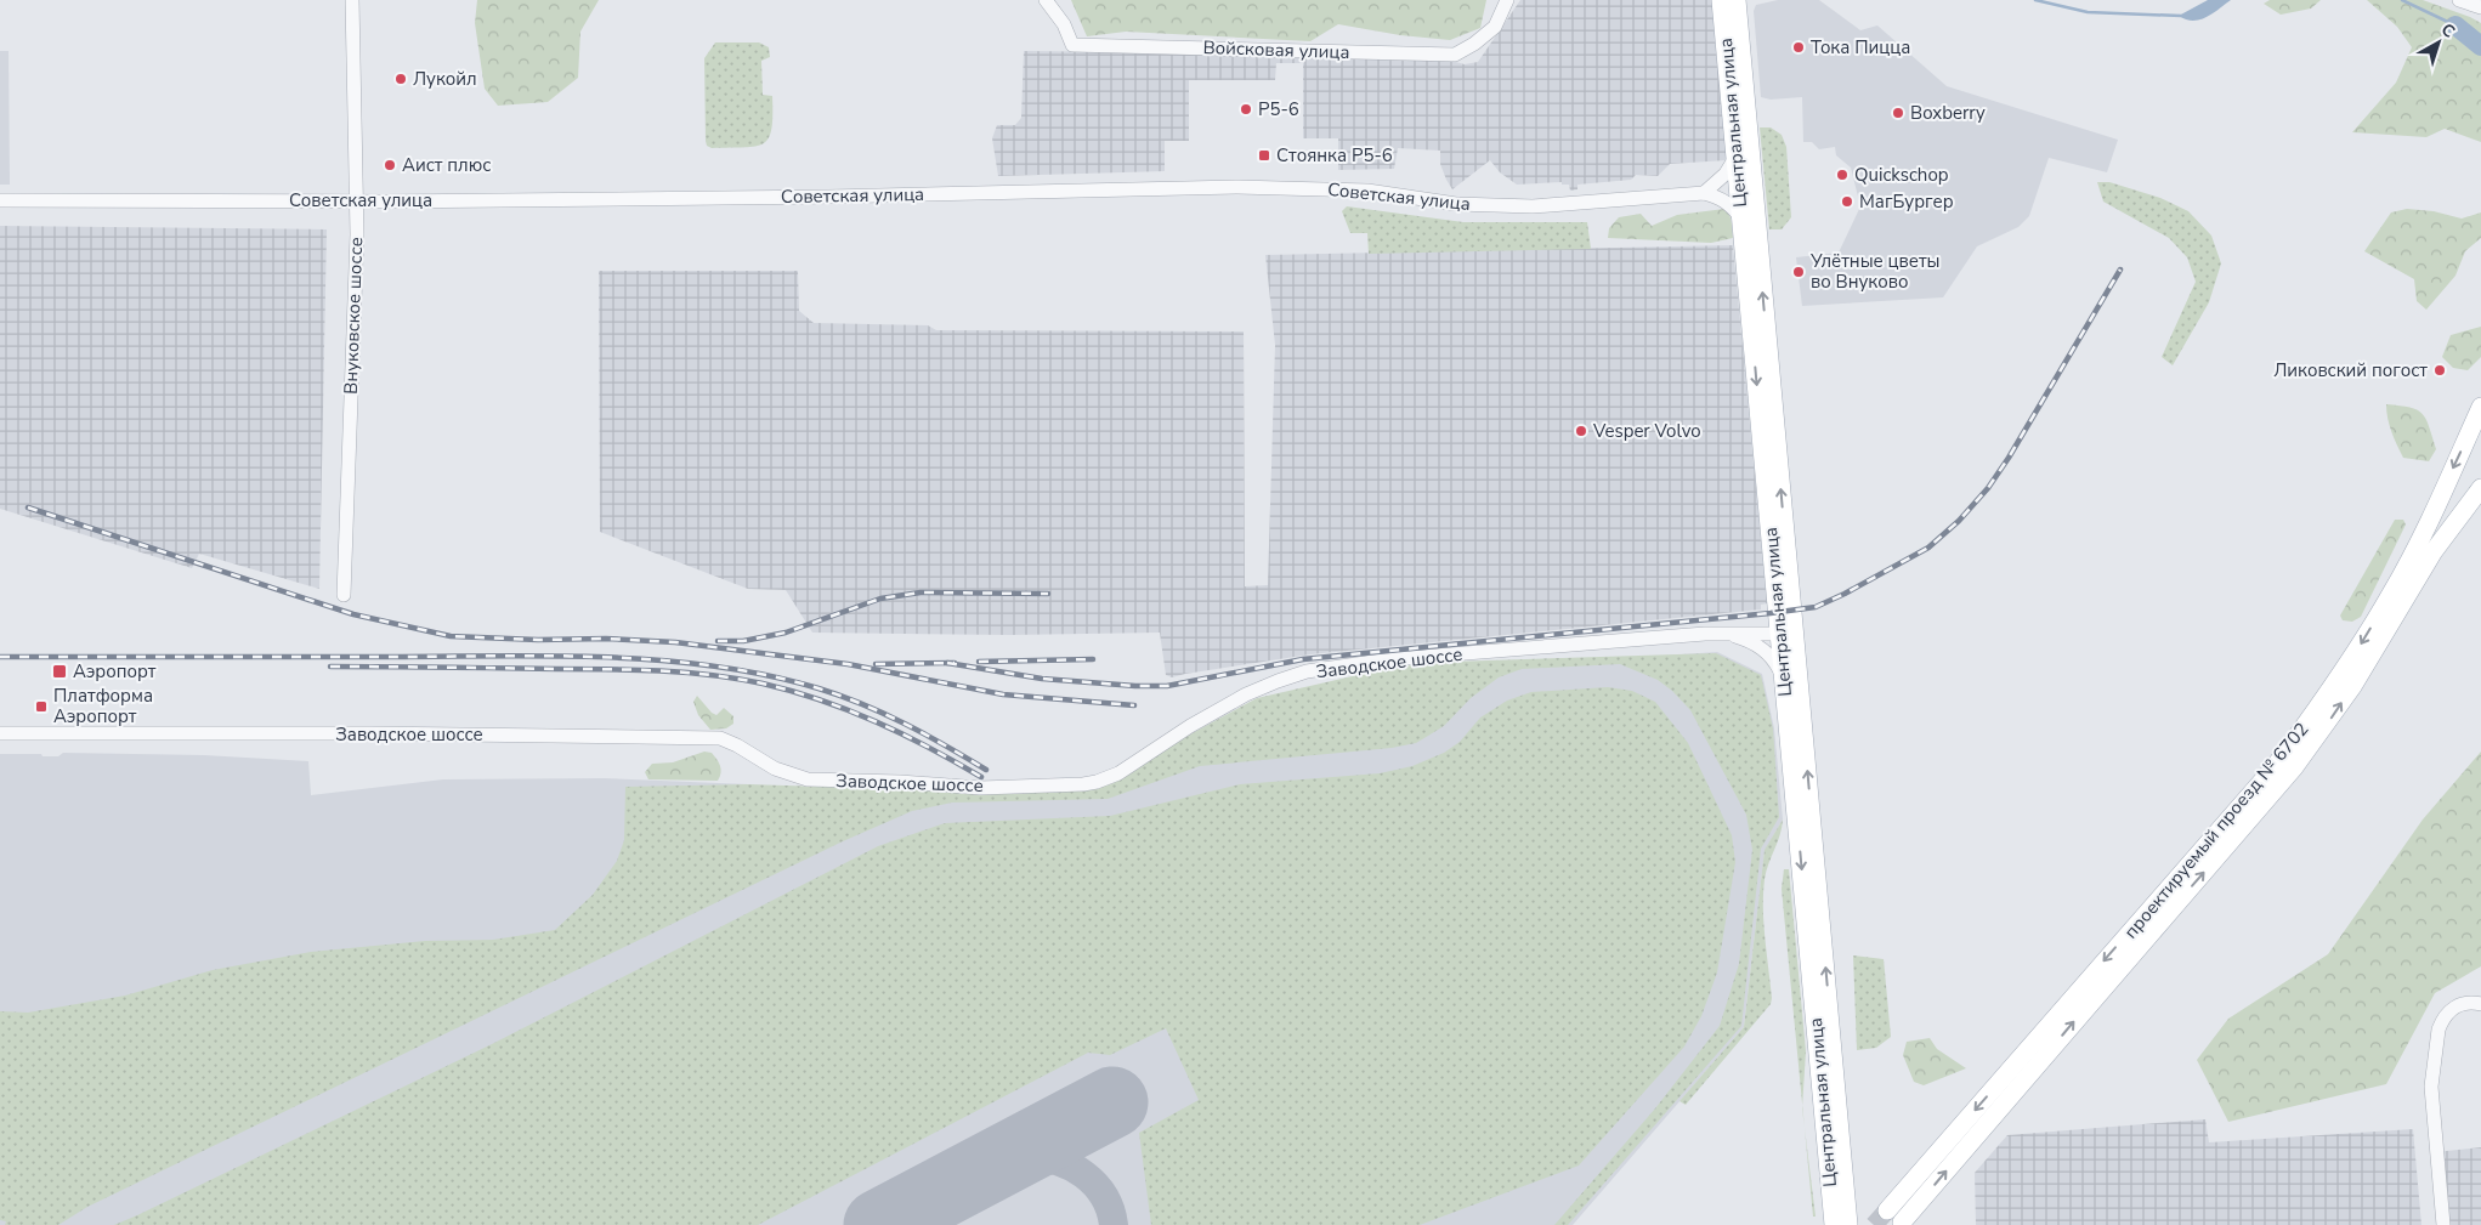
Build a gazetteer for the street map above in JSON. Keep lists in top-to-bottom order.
{
  "streets": {
    "main road": ["Центральная улица", "проектируемый проезд № 6702"],
    "street": [
      "Войсковая улица",
      "Советская улица",
      "Внуковское шоссе",
      "Заводское шоссе"
    ]
  },
  "crossings": [
    ["Центральная улица", "Советская улица"],
    ["Центральная улица", "Заводское шоссе"],
    ["Советская улица", "Внуковское шоссе"]
  ],
  "places": {
    "other": [
      "Тока Пицца",
      "Лукойл",
      "Р5-6",
      "Boxberry",
      "Аист плюс",
      "Quickschop",
      "МагБургер",
      "Улётные цветы во Внуково",
      "Ликовский погост",
      "Vesper Volvo"
    ],
    "transit": ["Стоянка Р5-6", "Аэропорт", "Платформа Аэропорт"]
  },
  "north": "top right"
}
